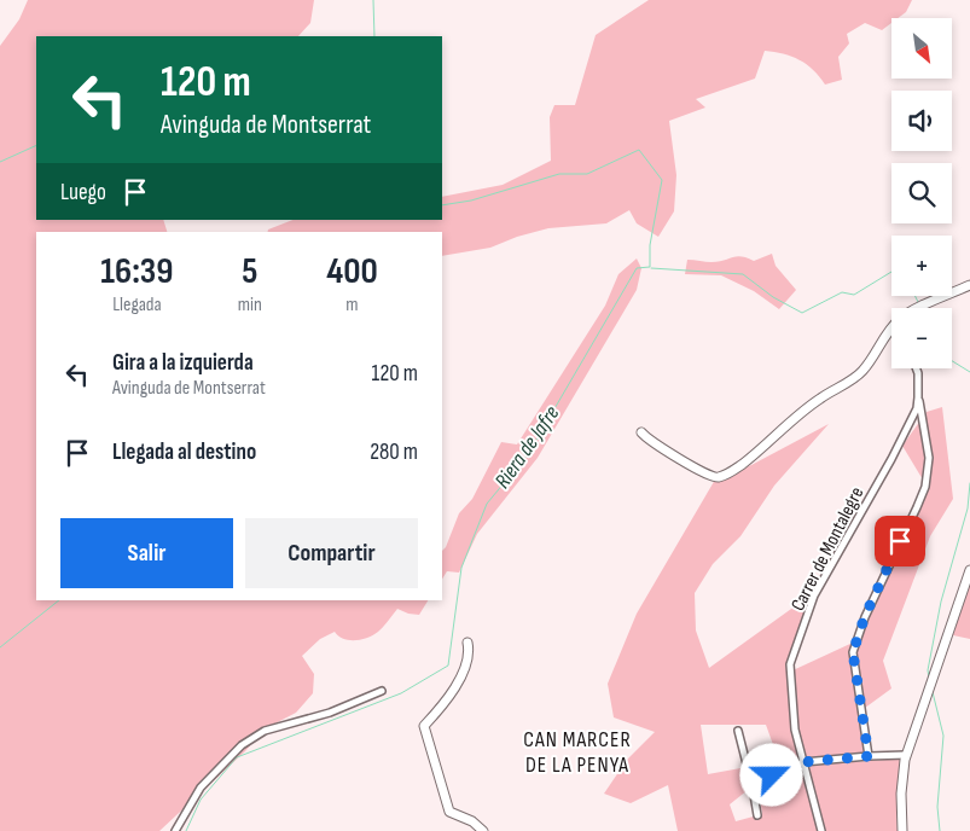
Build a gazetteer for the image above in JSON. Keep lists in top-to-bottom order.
{
  "streets": {
    "street": ["Carrer de Montalegre"]
  },
  "districts": ["CAN MARCER DE LA PENYA"],
  "water": ["Riera de Jafre"],
  "north": "bottom right",
  "page": {
    "map_buttons": ["+", "−"],
    "turn": ["120 m", "Avinguda de Montserrat"],
    "then": "Luego",
    "eta": [
      "16:39",
      "Llegada",
      "5",
      "min",
      "400",
      "m"
    ],
    "list": [
      {
        "name": "Gira a la izquierda",
        "note": "Avinguda de Montserrat",
        "value": "120 m"
      },
      {
        "name": "Llegada al destino",
        "value": "280 m"
      }
    ],
    "buttons": ["Salir", "Compartir"]
  }
}
